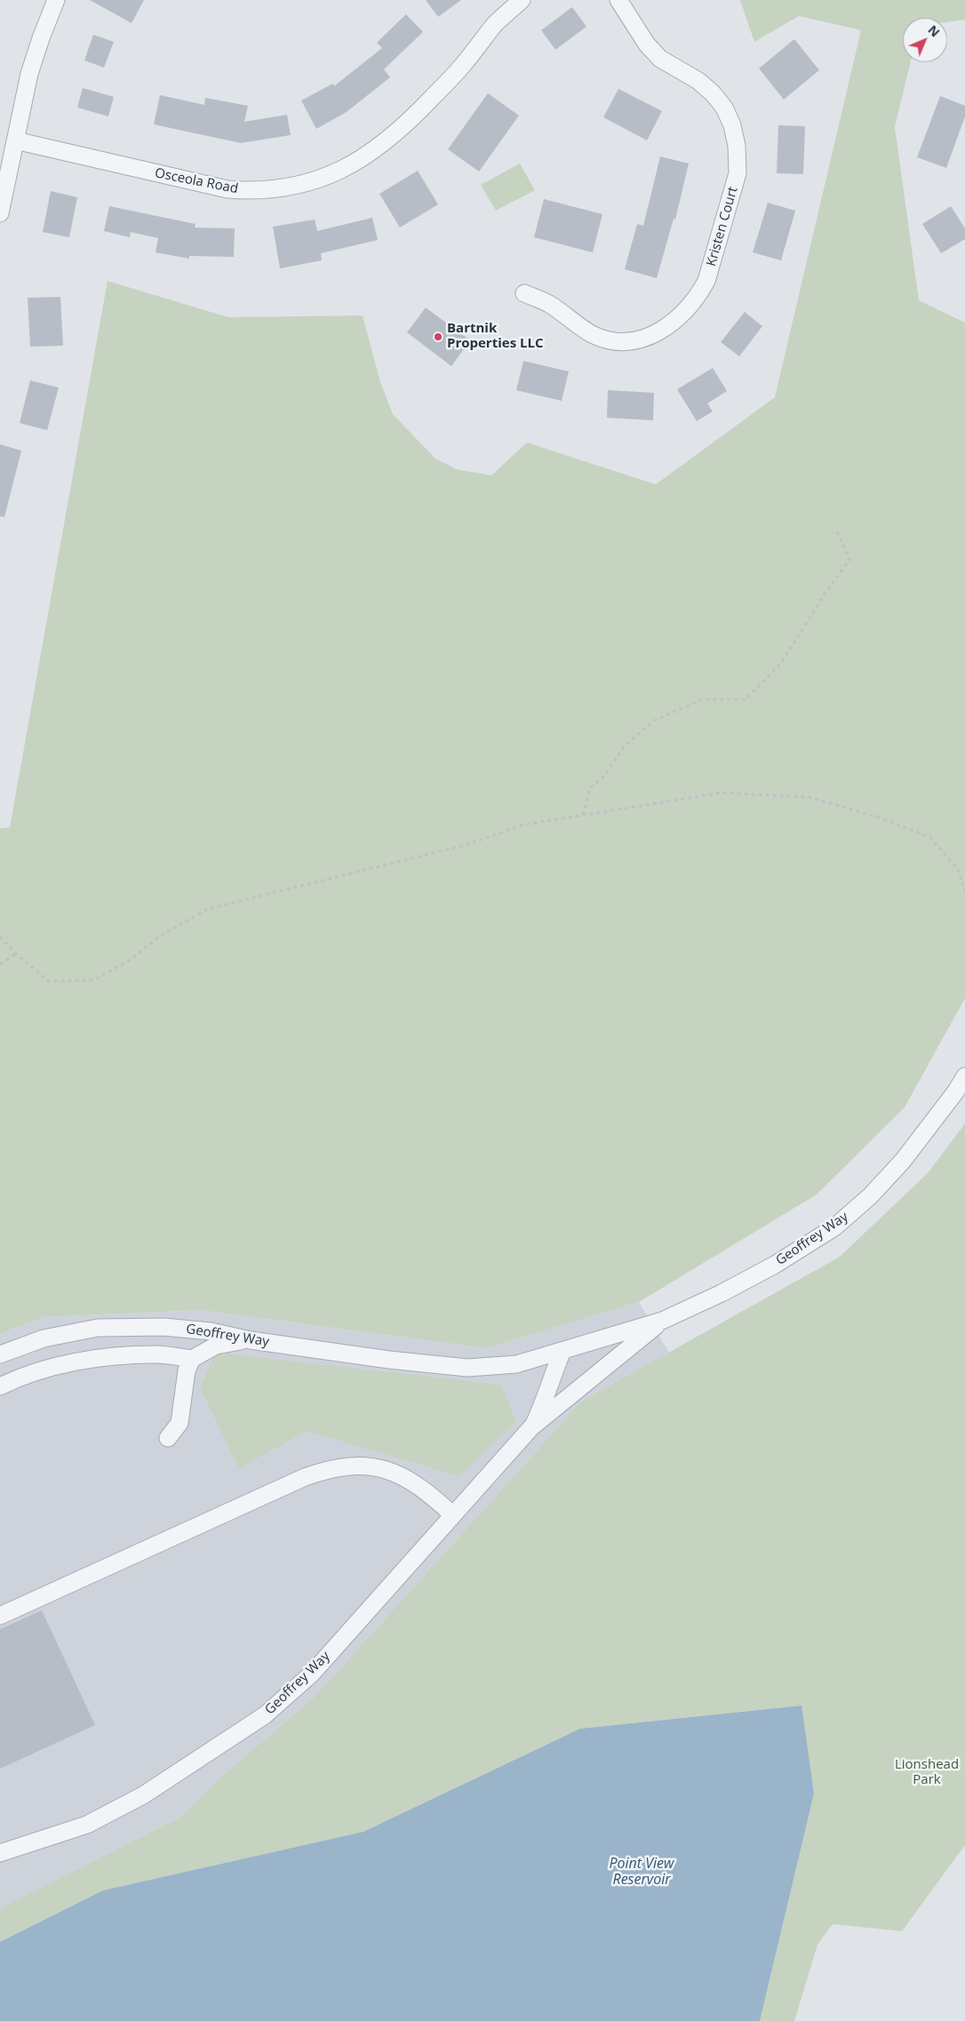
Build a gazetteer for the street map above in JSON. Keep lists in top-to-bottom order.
{
  "streets": {
    "street": ["Osceola Road", "Kristen Court", "Geoffrey Way"]
  },
  "water": ["Point View Reservoir"],
  "parks": ["Lionshead Park"],
  "places": ["Bartnik Properties LLC"],
  "north": "top right"
}
